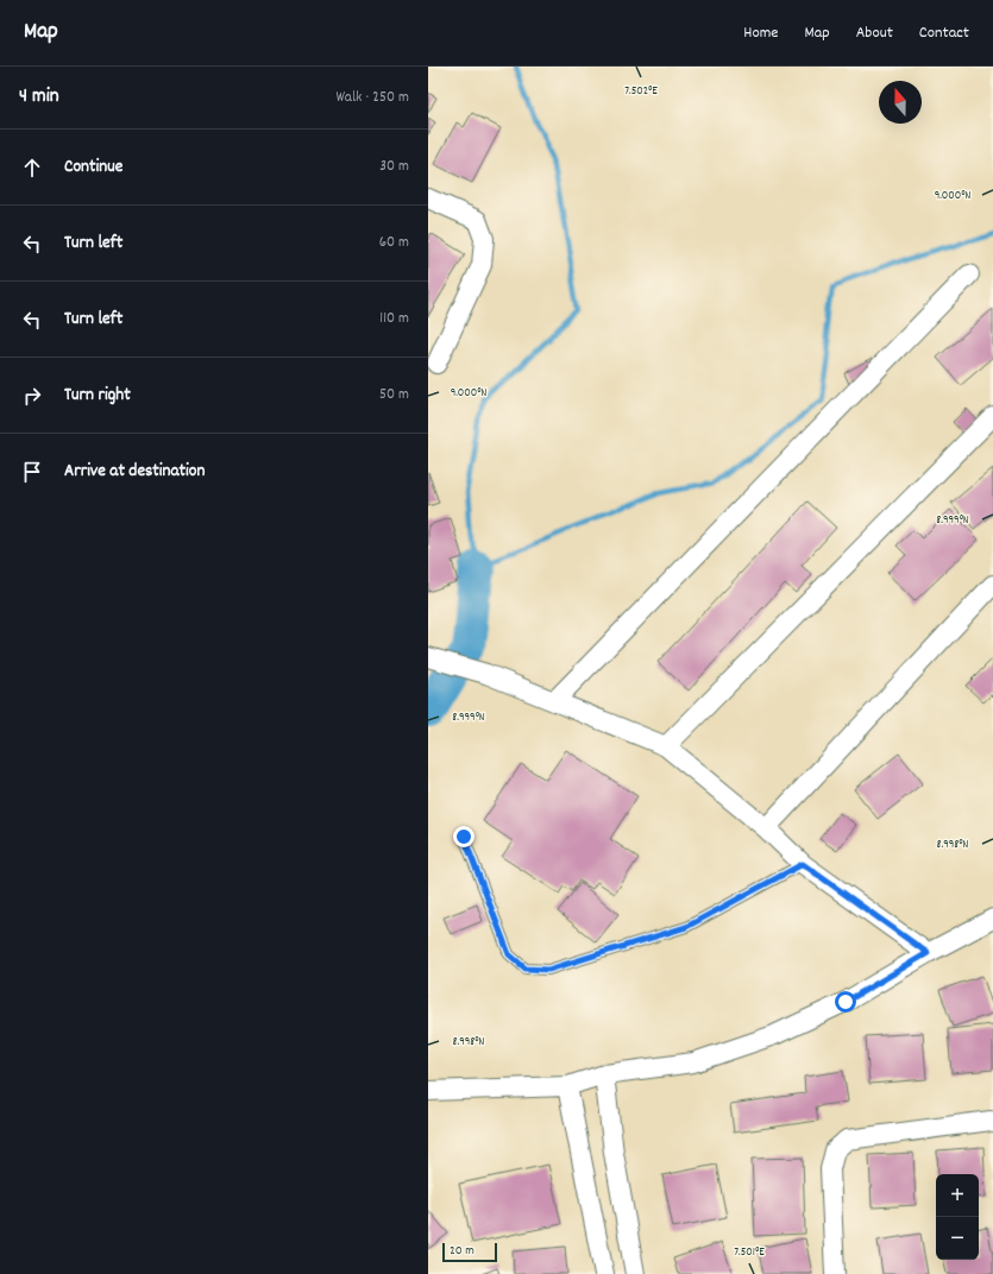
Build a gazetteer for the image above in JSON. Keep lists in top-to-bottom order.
{
  "scale_bar": "20 m",
  "north": "top",
  "page": {
    "header": "Map",
    "nav": [
      "Home",
      "Map",
      "About",
      "Contact"
    ],
    "heading": ["4 min", "Walk · 250 m"],
    "list": [
      ["Continue", "30 m"],
      ["Turn left", "60 m"],
      ["Turn left", "110 m"],
      ["Turn right", "50 m"],
      "Arrive at destination"
    ],
    "map_buttons": ["+", "−"],
    "scale": "20 m"
  },
  "coordinates": [
    "7.502°E",
    "9.000°N",
    "8.999°N",
    "8.998°N",
    "7.501°E"
  ]
}
